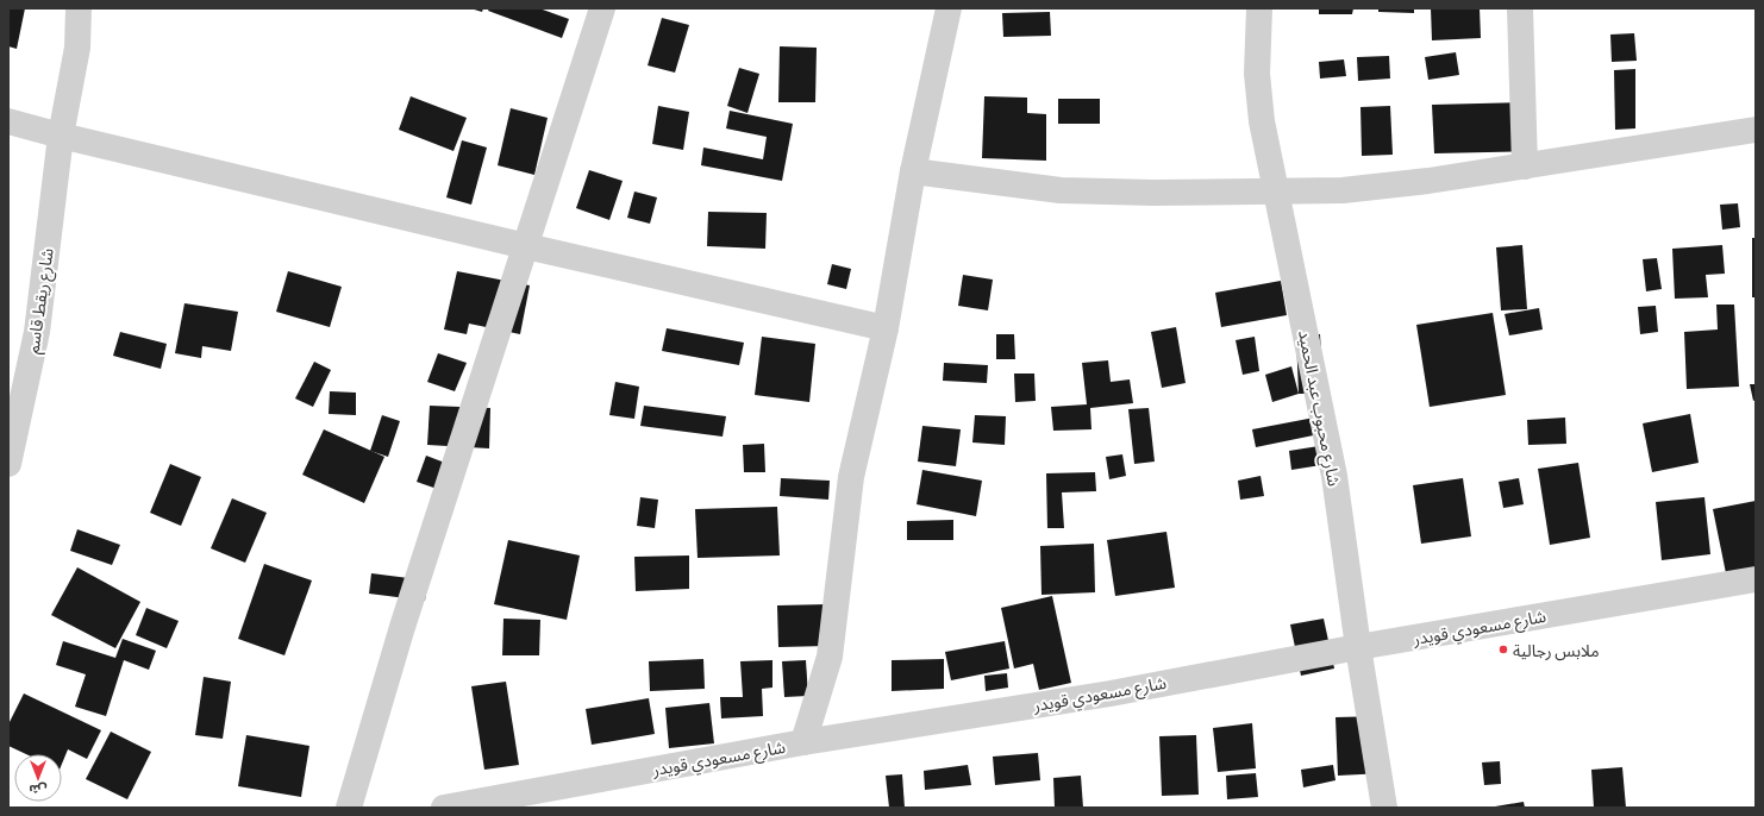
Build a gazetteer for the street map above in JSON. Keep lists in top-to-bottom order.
{
  "streets": {
    "street": ["شارع ريقط قاسم", "شارع محبوب عبد الحميد", "شارع مسعودي قويدر"]
  },
  "crossings": [
    ["شارع محبوب عبد الحميد", "شارع مسعودي قويدر"]
  ],
  "places": ["ملابس رجالية"],
  "north": "bottom"
}
